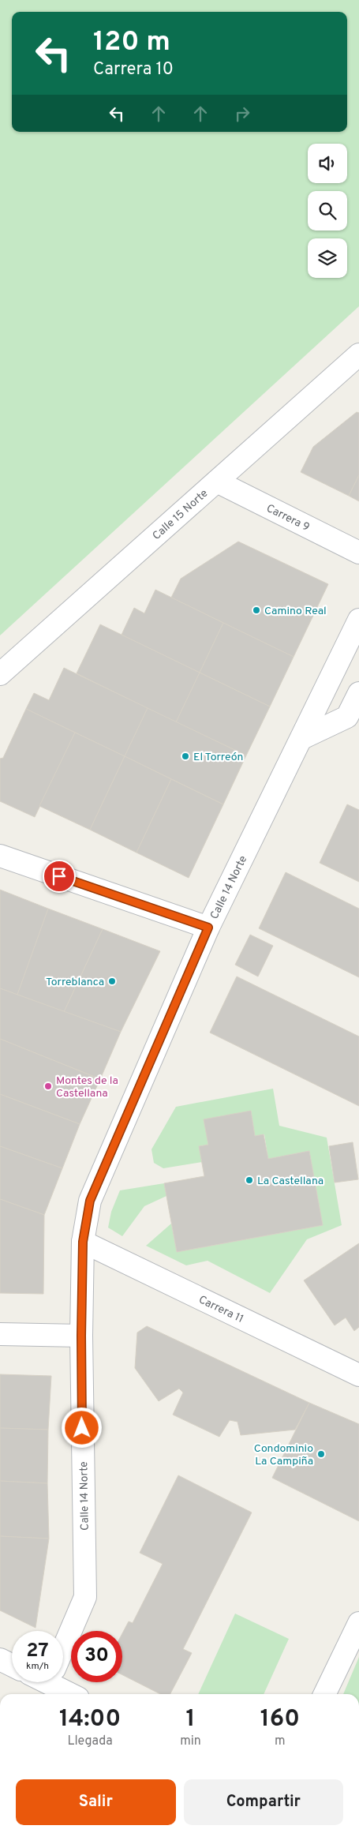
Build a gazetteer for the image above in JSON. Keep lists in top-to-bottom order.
{
  "streets": {
    "street": [
      "Calle 15 Norte",
      "Carrera 9",
      "Calle 14 Norte",
      "Carrera 11"
    ]
  },
  "crossings": [
    ["Calle 15 Norte", "Carrera 9"],
    ["Calle 14 Norte", "Carrera 11"]
  ],
  "places": [
    "Camino Real",
    "El Torreón",
    "Torreblanca",
    "Montes de la Castellana",
    "La Castellana",
    "Condominio La Campiña"
  ],
  "page": {
    "turn": ["120 m", "Carrera 10"],
    "speed": "27 km/h",
    "limit": "30",
    "eta": [
      "14:00",
      "Llegada",
      "1",
      "min",
      "160",
      "m"
    ],
    "buttons": ["Salir", "Compartir"]
  }
}
